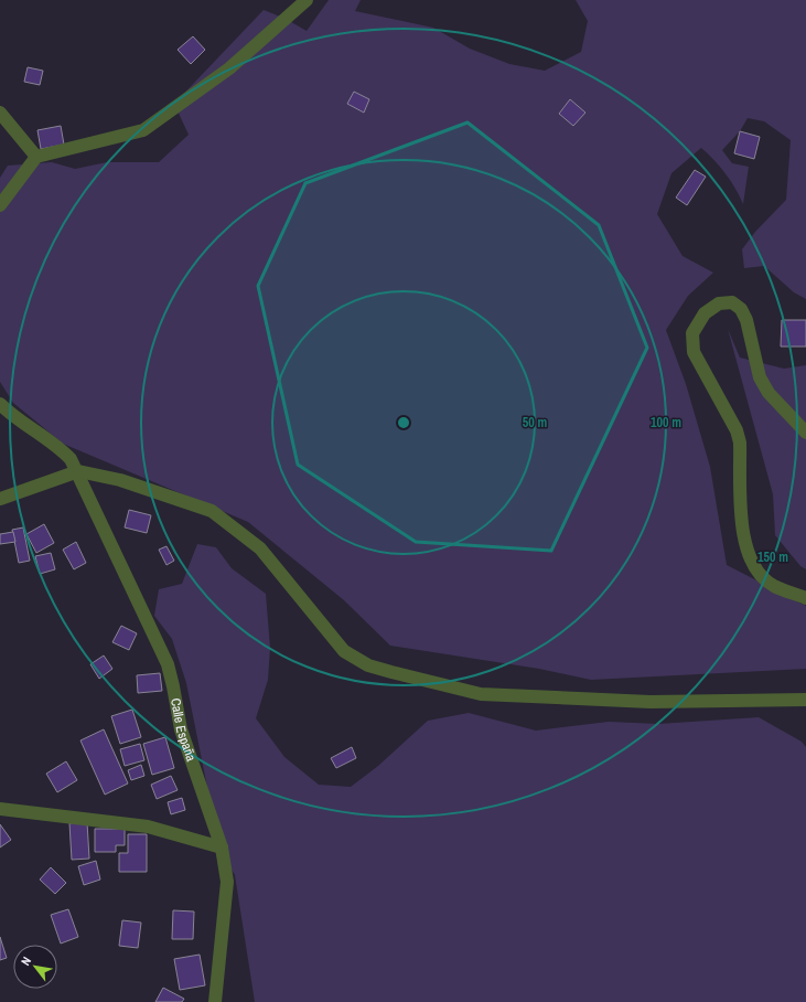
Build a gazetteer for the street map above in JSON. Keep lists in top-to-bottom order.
{
  "streets": {
    "street": ["Calle España"]
  },
  "north": "top left",
  "rings": ["50 m", "100 m", "150 m"]
}
